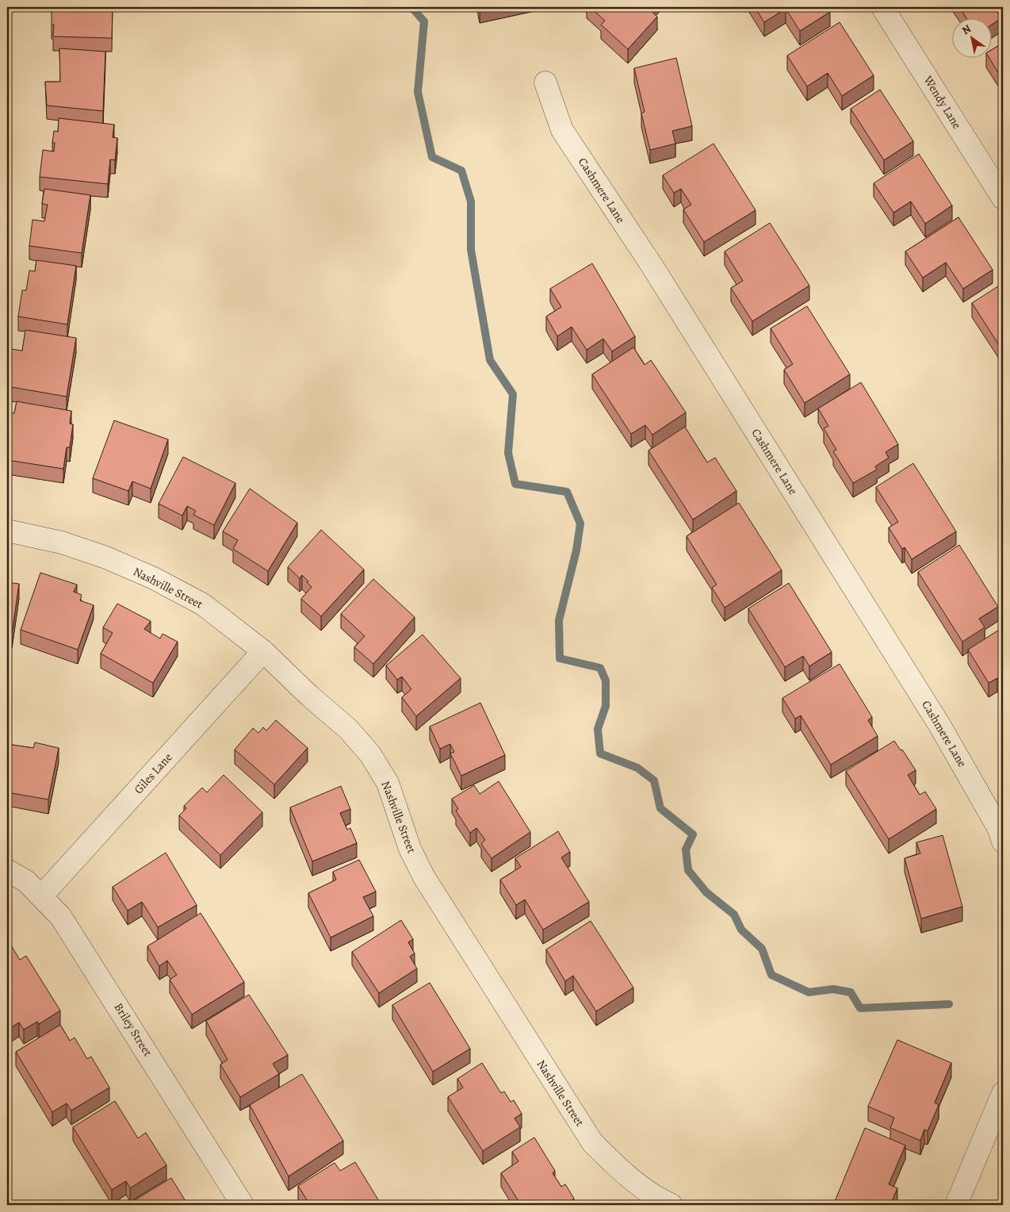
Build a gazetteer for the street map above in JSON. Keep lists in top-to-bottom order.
{
  "streets": {
    "street": [
      "Wendy Lane",
      "Cashmere Lane",
      "Nashville Street",
      "Giles Lane",
      "Briley Street"
    ]
  },
  "crossings": [
    ["Nashville Street", "Giles Lane"],
    ["Giles Lane", "Briley Street"]
  ],
  "north": "top left"
}
